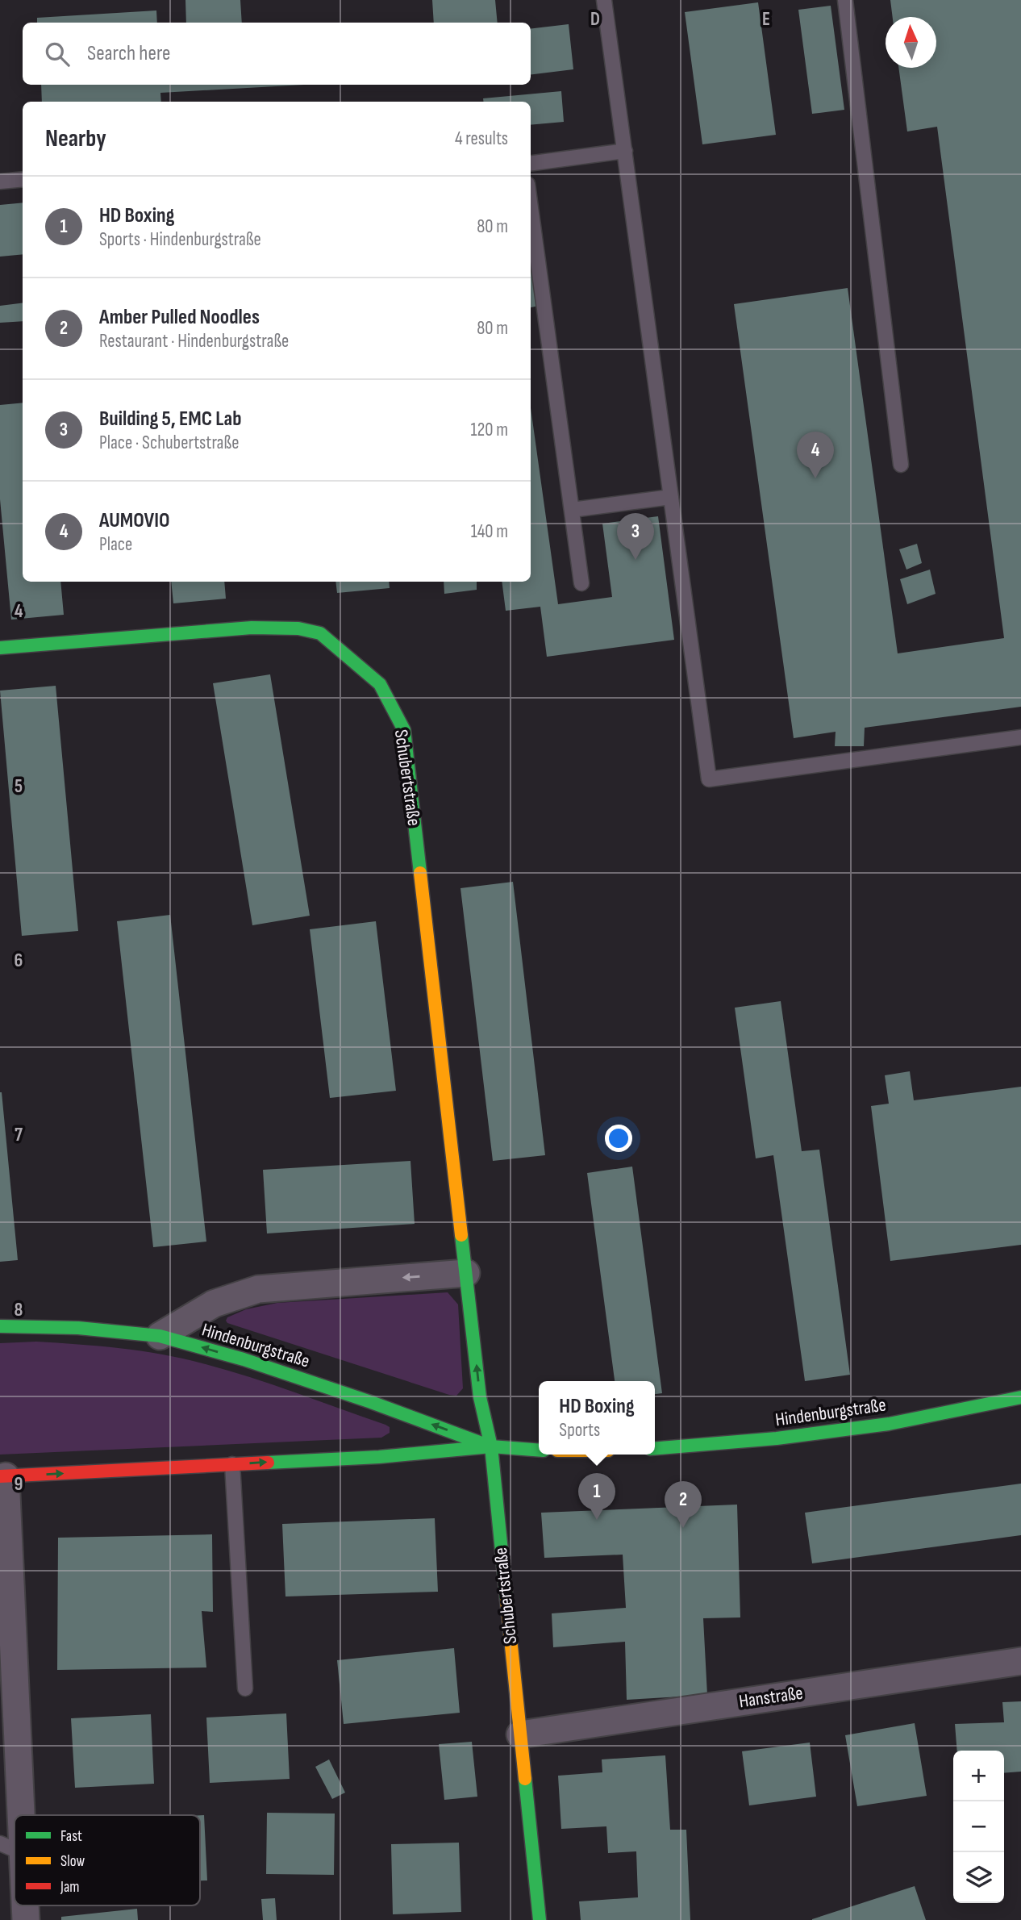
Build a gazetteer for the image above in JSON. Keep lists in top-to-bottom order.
{
  "streets": {
    "street": ["Schubertstraße", "Hindenburgstraße", "Hanstraße"]
  },
  "crossings": [
    ["Schubertstraße", "Hindenburgstraße"],
    ["Schubertstraße", "Hanstraße"]
  ],
  "legend": ["Fast", "Slow", "Jam"],
  "north": "top",
  "page": {
    "search": "Search here",
    "heading": ["Nearby", "4 results"],
    "list": [
      {
        "mark": "1",
        "name": "HD Boxing",
        "note": "Sports · Hindenburgstraße",
        "value": "80 m"
      },
      {
        "mark": "2",
        "name": "Amber Pulled Noodles",
        "note": "Restaurant · Hindenburgstraße",
        "value": "80 m"
      },
      {
        "mark": "3",
        "name": "Building 5, EMC Lab",
        "note": "Place · Schubertstraße",
        "value": "120 m"
      },
      {
        "mark": "4",
        "name": "AUMOVIO",
        "note": "Place",
        "value": "140 m"
      }
    ],
    "pins": [
      "4",
      "3",
      "1",
      "2"
    ],
    "popup": ["HD Boxing", "Sports"],
    "map_buttons": ["+", "−"]
  },
  "grid": {
    "columns": ["D", "E"],
    "rows": [
      "4",
      "5",
      "6",
      "7",
      "8",
      "9"
    ]
  }
}
